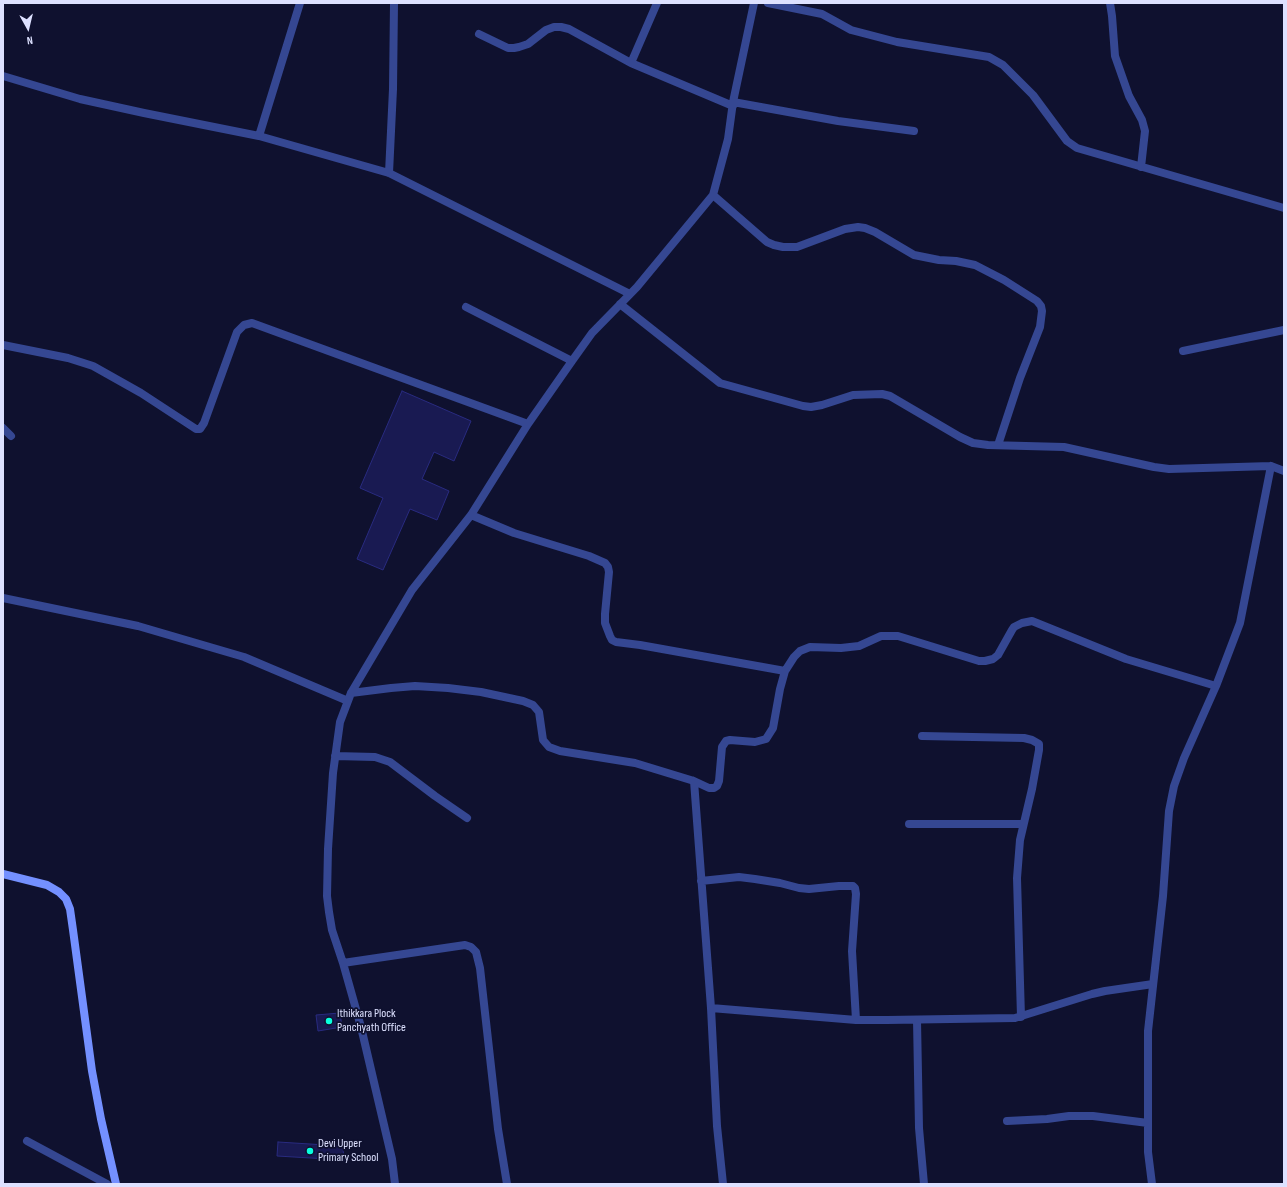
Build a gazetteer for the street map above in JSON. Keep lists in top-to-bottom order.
{
  "places": ["Ithikkara Plock Panchyath Office", "Devi Upper Primary School"],
  "north": "bottom"
}
